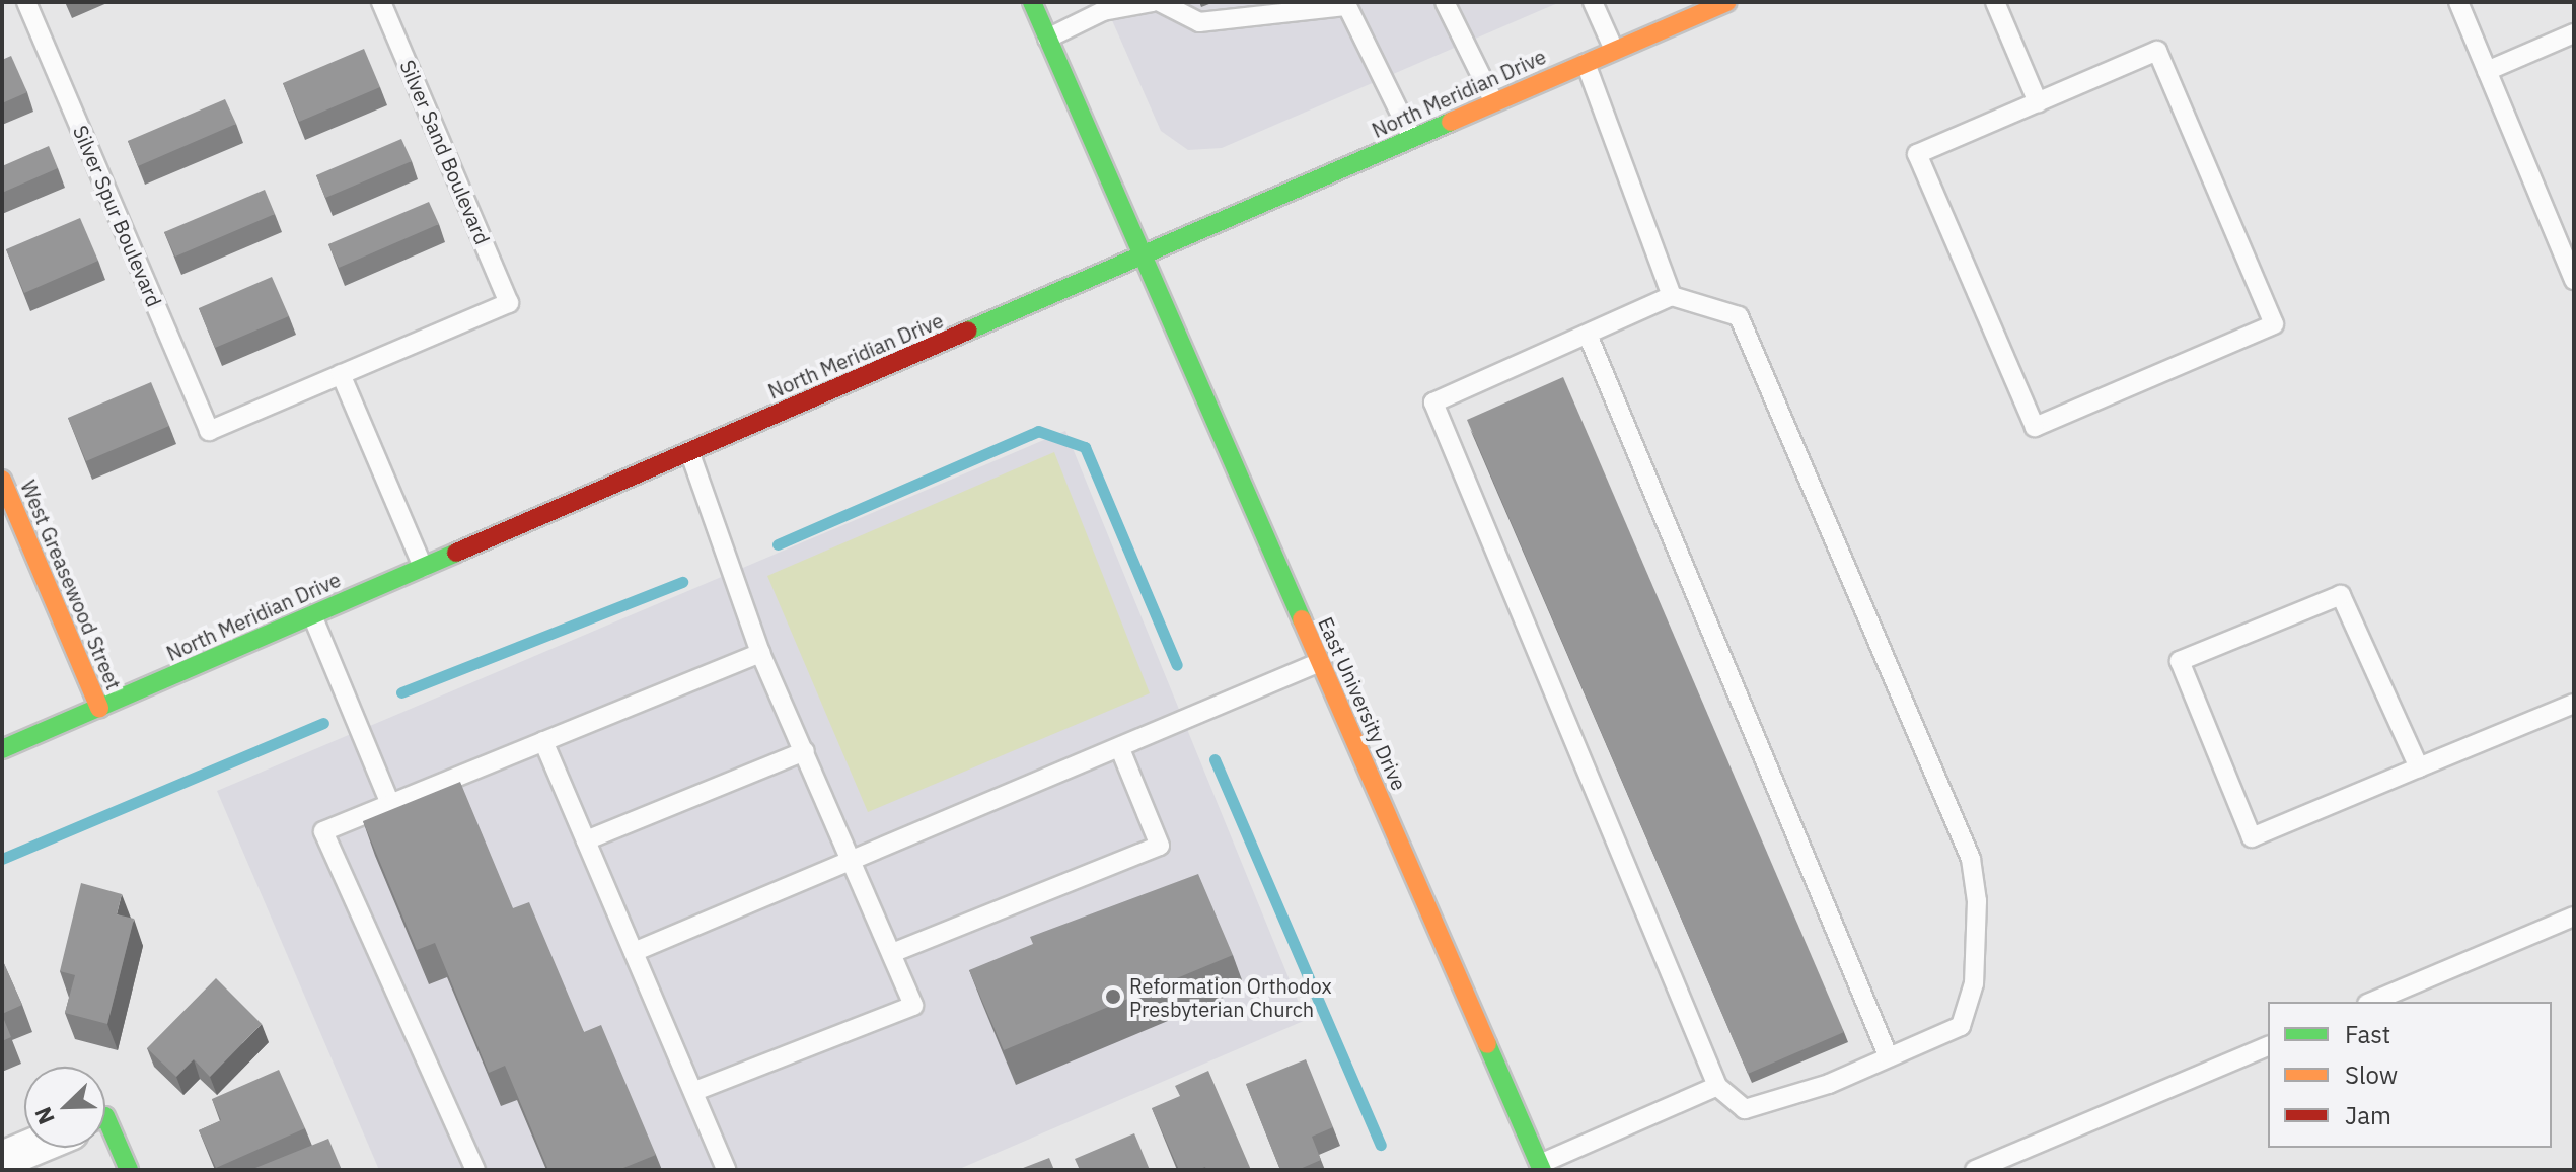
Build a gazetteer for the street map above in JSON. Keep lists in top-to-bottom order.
{
  "streets": {
    "street": ["North Meridian Drive", "West Greasewood Street", "East University Drive"],
    "lane": ["Silver Sand Boulevard", "Silver Spur Boulevard"]
  },
  "crossings": [
    ["North Meridian Drive", "West Greasewood Street"],
    ["North Meridian Drive", "East University Drive"],
    ["Silver Sand Boulevard", "Silver Spur Boulevard"]
  ],
  "places": ["Reformation Orthodox Presbyterian Church"],
  "legend": ["Fast", "Slow", "Jam"],
  "north": "bottom left"
}
